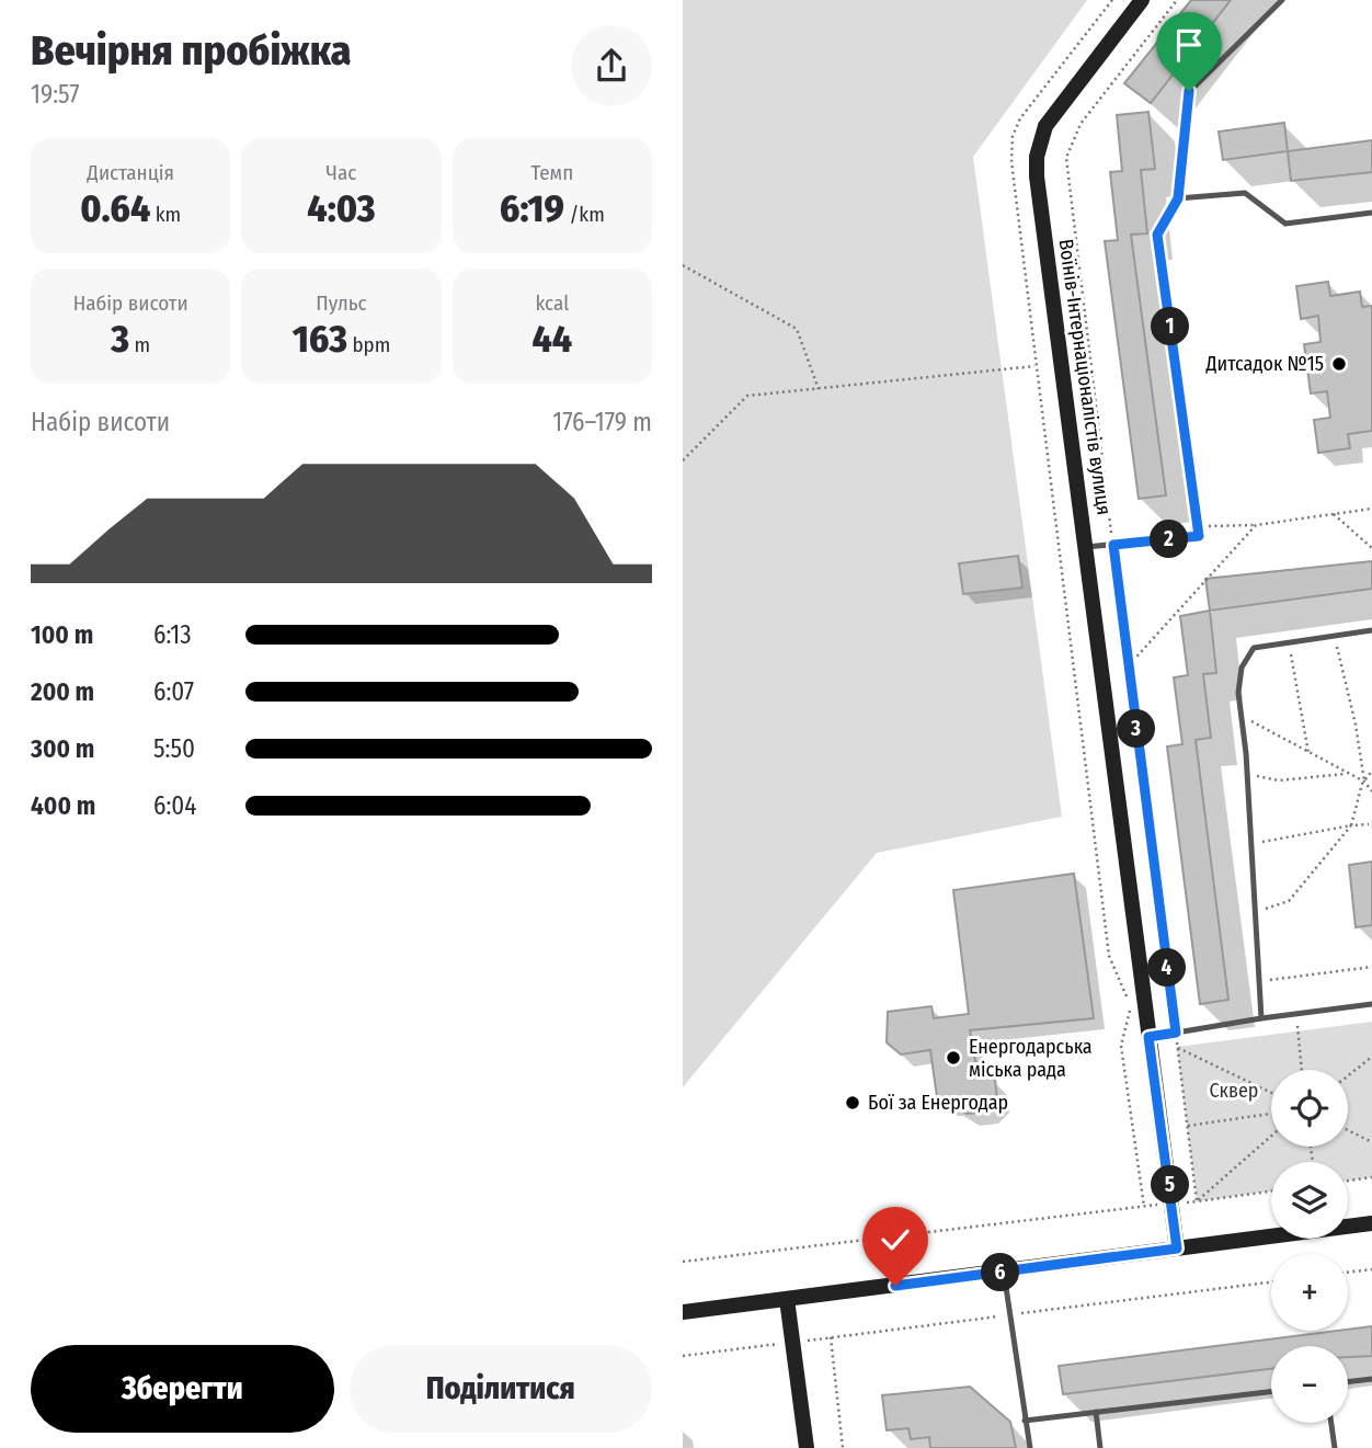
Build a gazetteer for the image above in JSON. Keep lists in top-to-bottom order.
{
  "streets": {
    "street": ["Воїнів-Інтернаціоналістів вулиця"]
  },
  "parks": ["Сквер"],
  "places": ["Дитсадок №15", "Енергодарська міська рада", "Бої за Енергодар"],
  "page": {
    "heading": ["Вечірня пробіжка", "19:57"],
    "stats": [
      ["Дистанція", "0.64 km"],
      ["Час", "4:03"],
      ["Темп", "6:19 /km"],
      ["Набір висоти", "3 m"],
      ["Пульс", "163 bpm"],
      ["kcal", "44"]
    ],
    "pins": [
      "1",
      "2",
      "3",
      "4",
      "5",
      "6"
    ],
    "chart": ["Набір висоти", "176–179 m"],
    "list": [
      {
        "name": "100 m",
        "note": "6:13"
      },
      {
        "name": "200 m",
        "note": "6:07"
      },
      {
        "name": "300 m",
        "note": "5:50"
      },
      {
        "name": "400 m",
        "note": "6:04"
      }
    ],
    "map_buttons": ["+", "−"],
    "buttons": ["Зберегти", "Поділитися"]
  }
}
